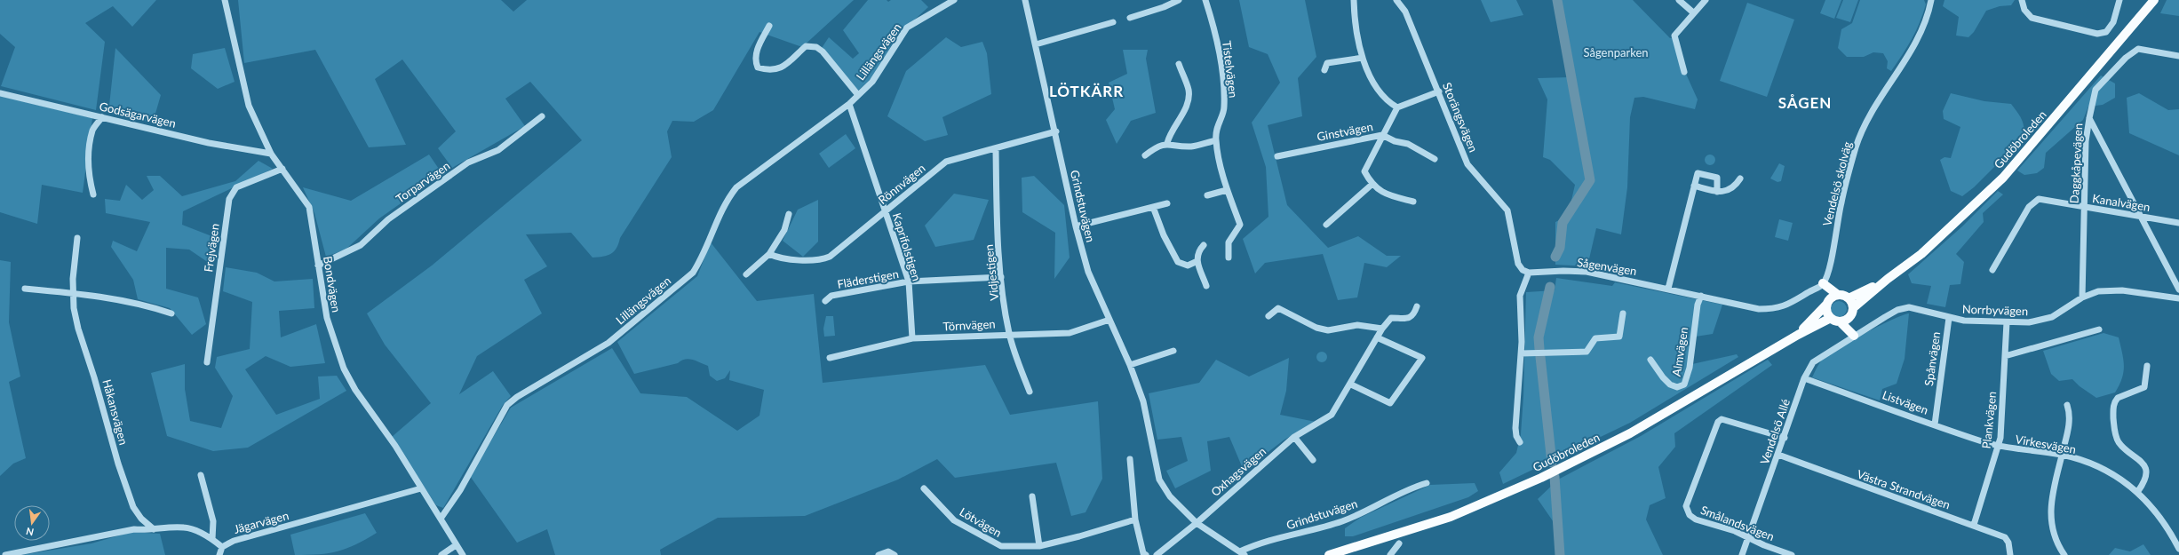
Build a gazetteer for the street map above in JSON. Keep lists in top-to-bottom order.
{
  "streets": {
    "main road": ["Gudöbroleden"],
    "street": [
      "Lillängsvägen",
      "Tistelvägen",
      "Godsägarvägen",
      "Storängsvägen",
      "Ginstvägen",
      "Daggkåpevägen",
      "Torparvägen",
      "Rönnvägen",
      "Vendelsö skolväg",
      "Kanalvägen",
      "Grindstuvägen",
      "Kaprifolstigen",
      "Frejvägen",
      "Sågenvägen",
      "Vidjestigen",
      "Fläderstigen",
      "Bondvägen",
      "Norrbyvägen",
      "Törnvägen",
      "Almvägen",
      "Spånvägen",
      "Listvägen",
      "Håkansvägen",
      "Plankvägen",
      "Vendelsö Allé",
      "Virkesvägen",
      "Oxhagsvägen",
      "Västra Strandvägen",
      "Jägarvägen",
      "Lötvägen",
      "Smålandsvägen"
    ]
  },
  "crossings": [
    ["Lillängsvägen", "Kaprifolstigen"],
    ["Lillängsvägen", "Bondvägen"],
    ["Godsägarvägen", "Bondvägen"],
    ["Storängsvägen", "Sågenvägen"],
    ["Daggkåpevägen", "Kanalvägen"],
    ["Daggkåpevägen", "Norrbyvägen"],
    ["Torparvägen", "Bondvägen"],
    ["Rönnvägen", "Grindstuvägen"],
    ["Rönnvägen", "Kaprifolstigen"],
    ["Rönnvägen", "Vidjestigen"],
    ["Vendelsö skolväg", "Sågenvägen"],
    ["Grindstuvägen", "Törnvägen"],
    ["Grindstuvägen", "Oxhagsvägen"],
    ["Kaprifolstigen", "Fläderstigen"],
    ["Kaprifolstigen", "Törnvägen"],
    ["Frejvägen", "Bondvägen"],
    ["Sågenvägen", "Almvägen"],
    ["Vidjestigen", "Fläderstigen"],
    ["Vidjestigen", "Törnvägen"],
    ["Bondvägen", "Jägarvägen"],
    ["Norrbyvägen", "Spånvägen"],
    ["Norrbyvägen", "Plankvägen"],
    ["Norrbyvägen", "Vendelsö Allé"],
    ["Spånvägen", "Listvägen"],
    ["Listvägen", "Plankvägen"],
    ["Listvägen", "Vendelsö Allé"],
    ["Listvägen", "Virkesvägen"],
    ["Håkansvägen", "Jägarvägen"],
    ["Plankvägen", "Virkesvägen"],
    ["Plankvägen", "Västra Strandvägen"],
    ["Vendelsö Allé", "Västra Strandvägen"],
    ["Vendelsö Allé", "Smålandsvägen"]
  ],
  "districts": ["LÖTKÄRR", "SÅGEN"],
  "parks": ["Sågenparken"],
  "north": "bottom"
}
